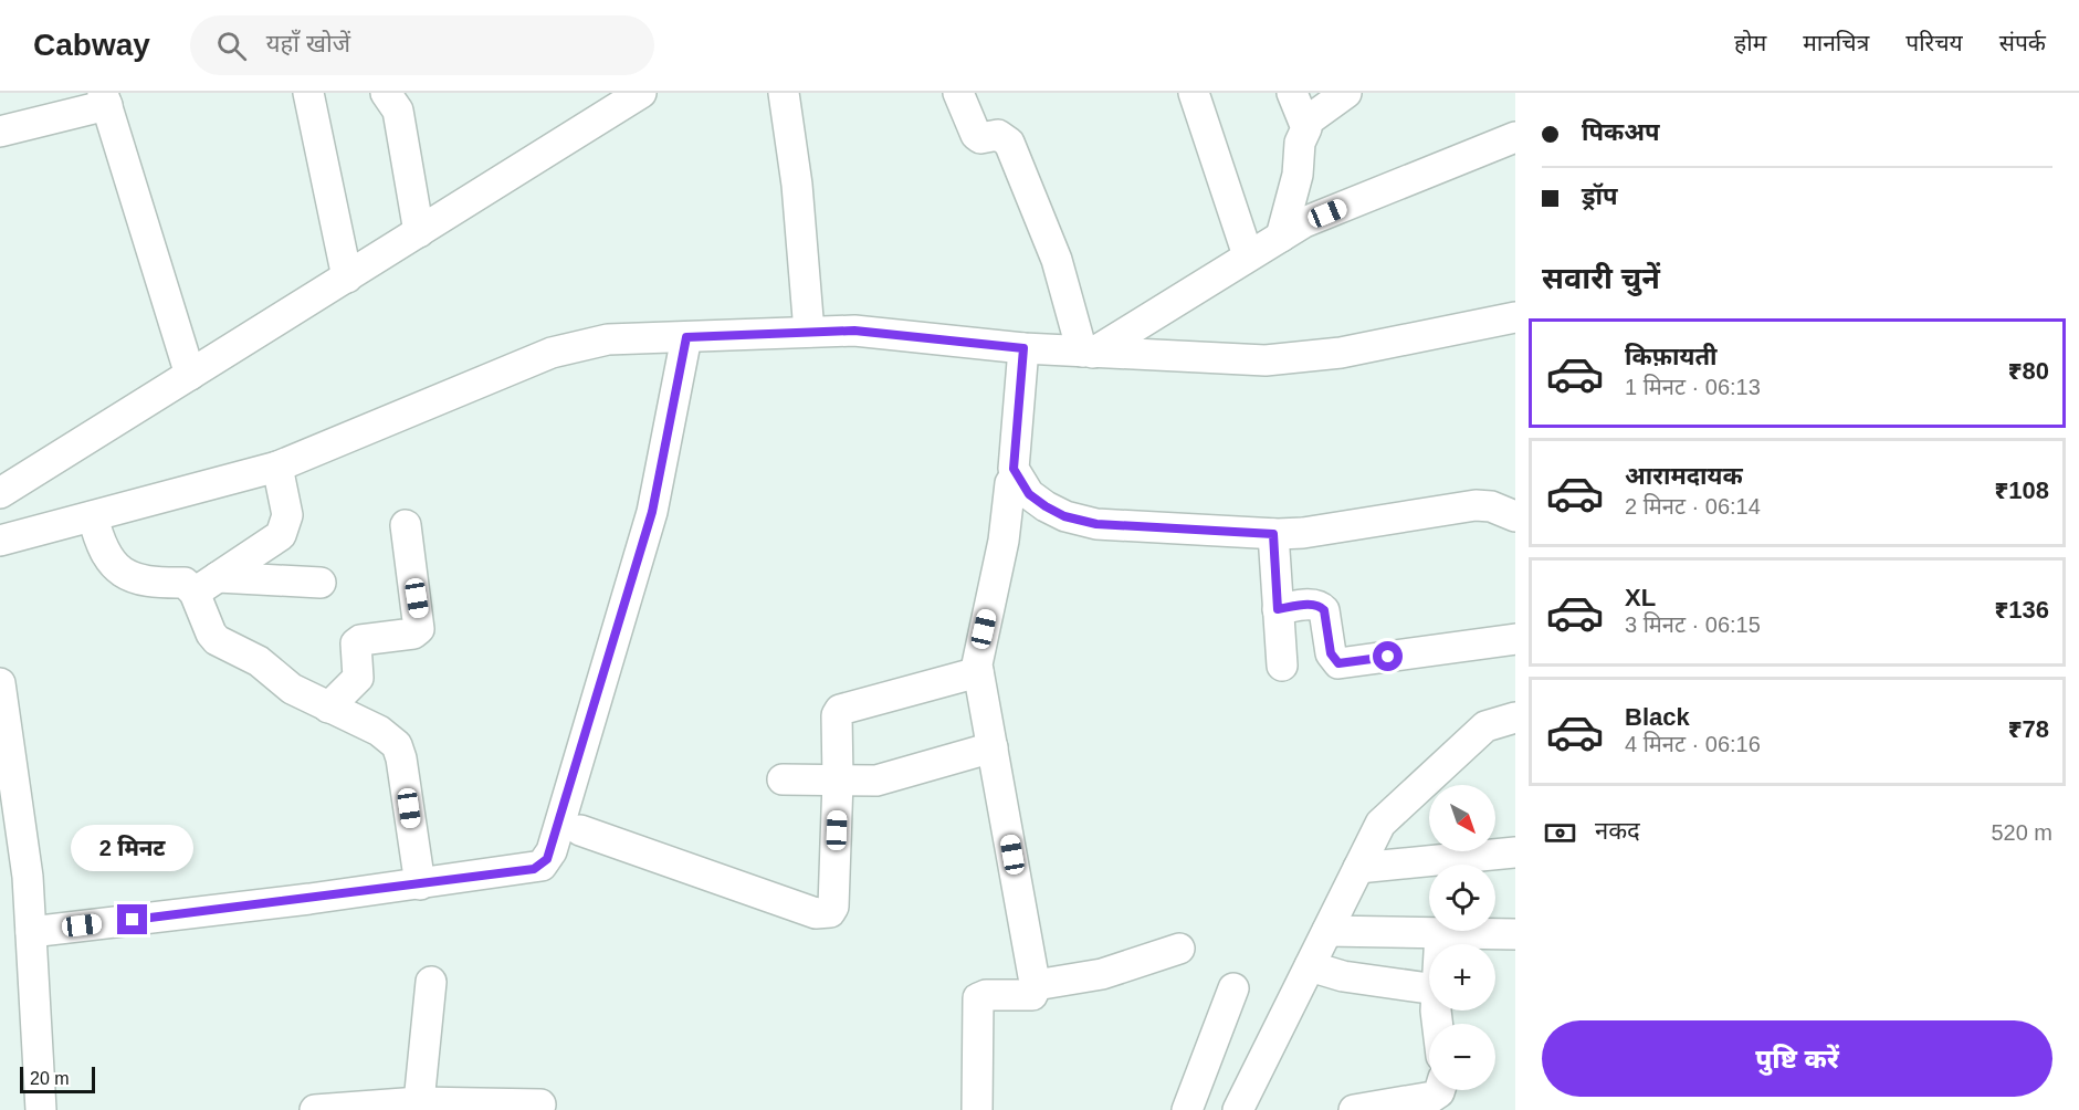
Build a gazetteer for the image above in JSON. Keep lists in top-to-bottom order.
{
  "scale_bar": "20 m",
  "north": "bottom right",
  "page": {
    "header": "Cabway",
    "search": "यहाँ खोजें",
    "nav": [
      "होम",
      "मानचित्र",
      "परिचय",
      "संपर्क"
    ],
    "banner": ["पिकअप", "ड्रॉप"],
    "heading": "सवारी चुनें",
    "list": [
      {
        "name": "किफ़ायती",
        "note": "1 मिनट · 06:13",
        "value": "₹80"
      },
      {
        "name": "आरामदायक",
        "note": "2 मिनट · 06:14",
        "value": "₹108"
      },
      {
        "name": "XL",
        "note": "3 मिनट · 06:15",
        "value": "₹136"
      },
      {
        "name": "Black",
        "note": "4 मिनट · 06:16",
        "value": "₹78"
      }
    ],
    "map_buttons": ["+", "−"],
    "pay": ["नकद", "520 m"],
    "bubble": "2 मिनट",
    "buttons": "पुष्टि करें",
    "scale": "20 m"
  }
}
